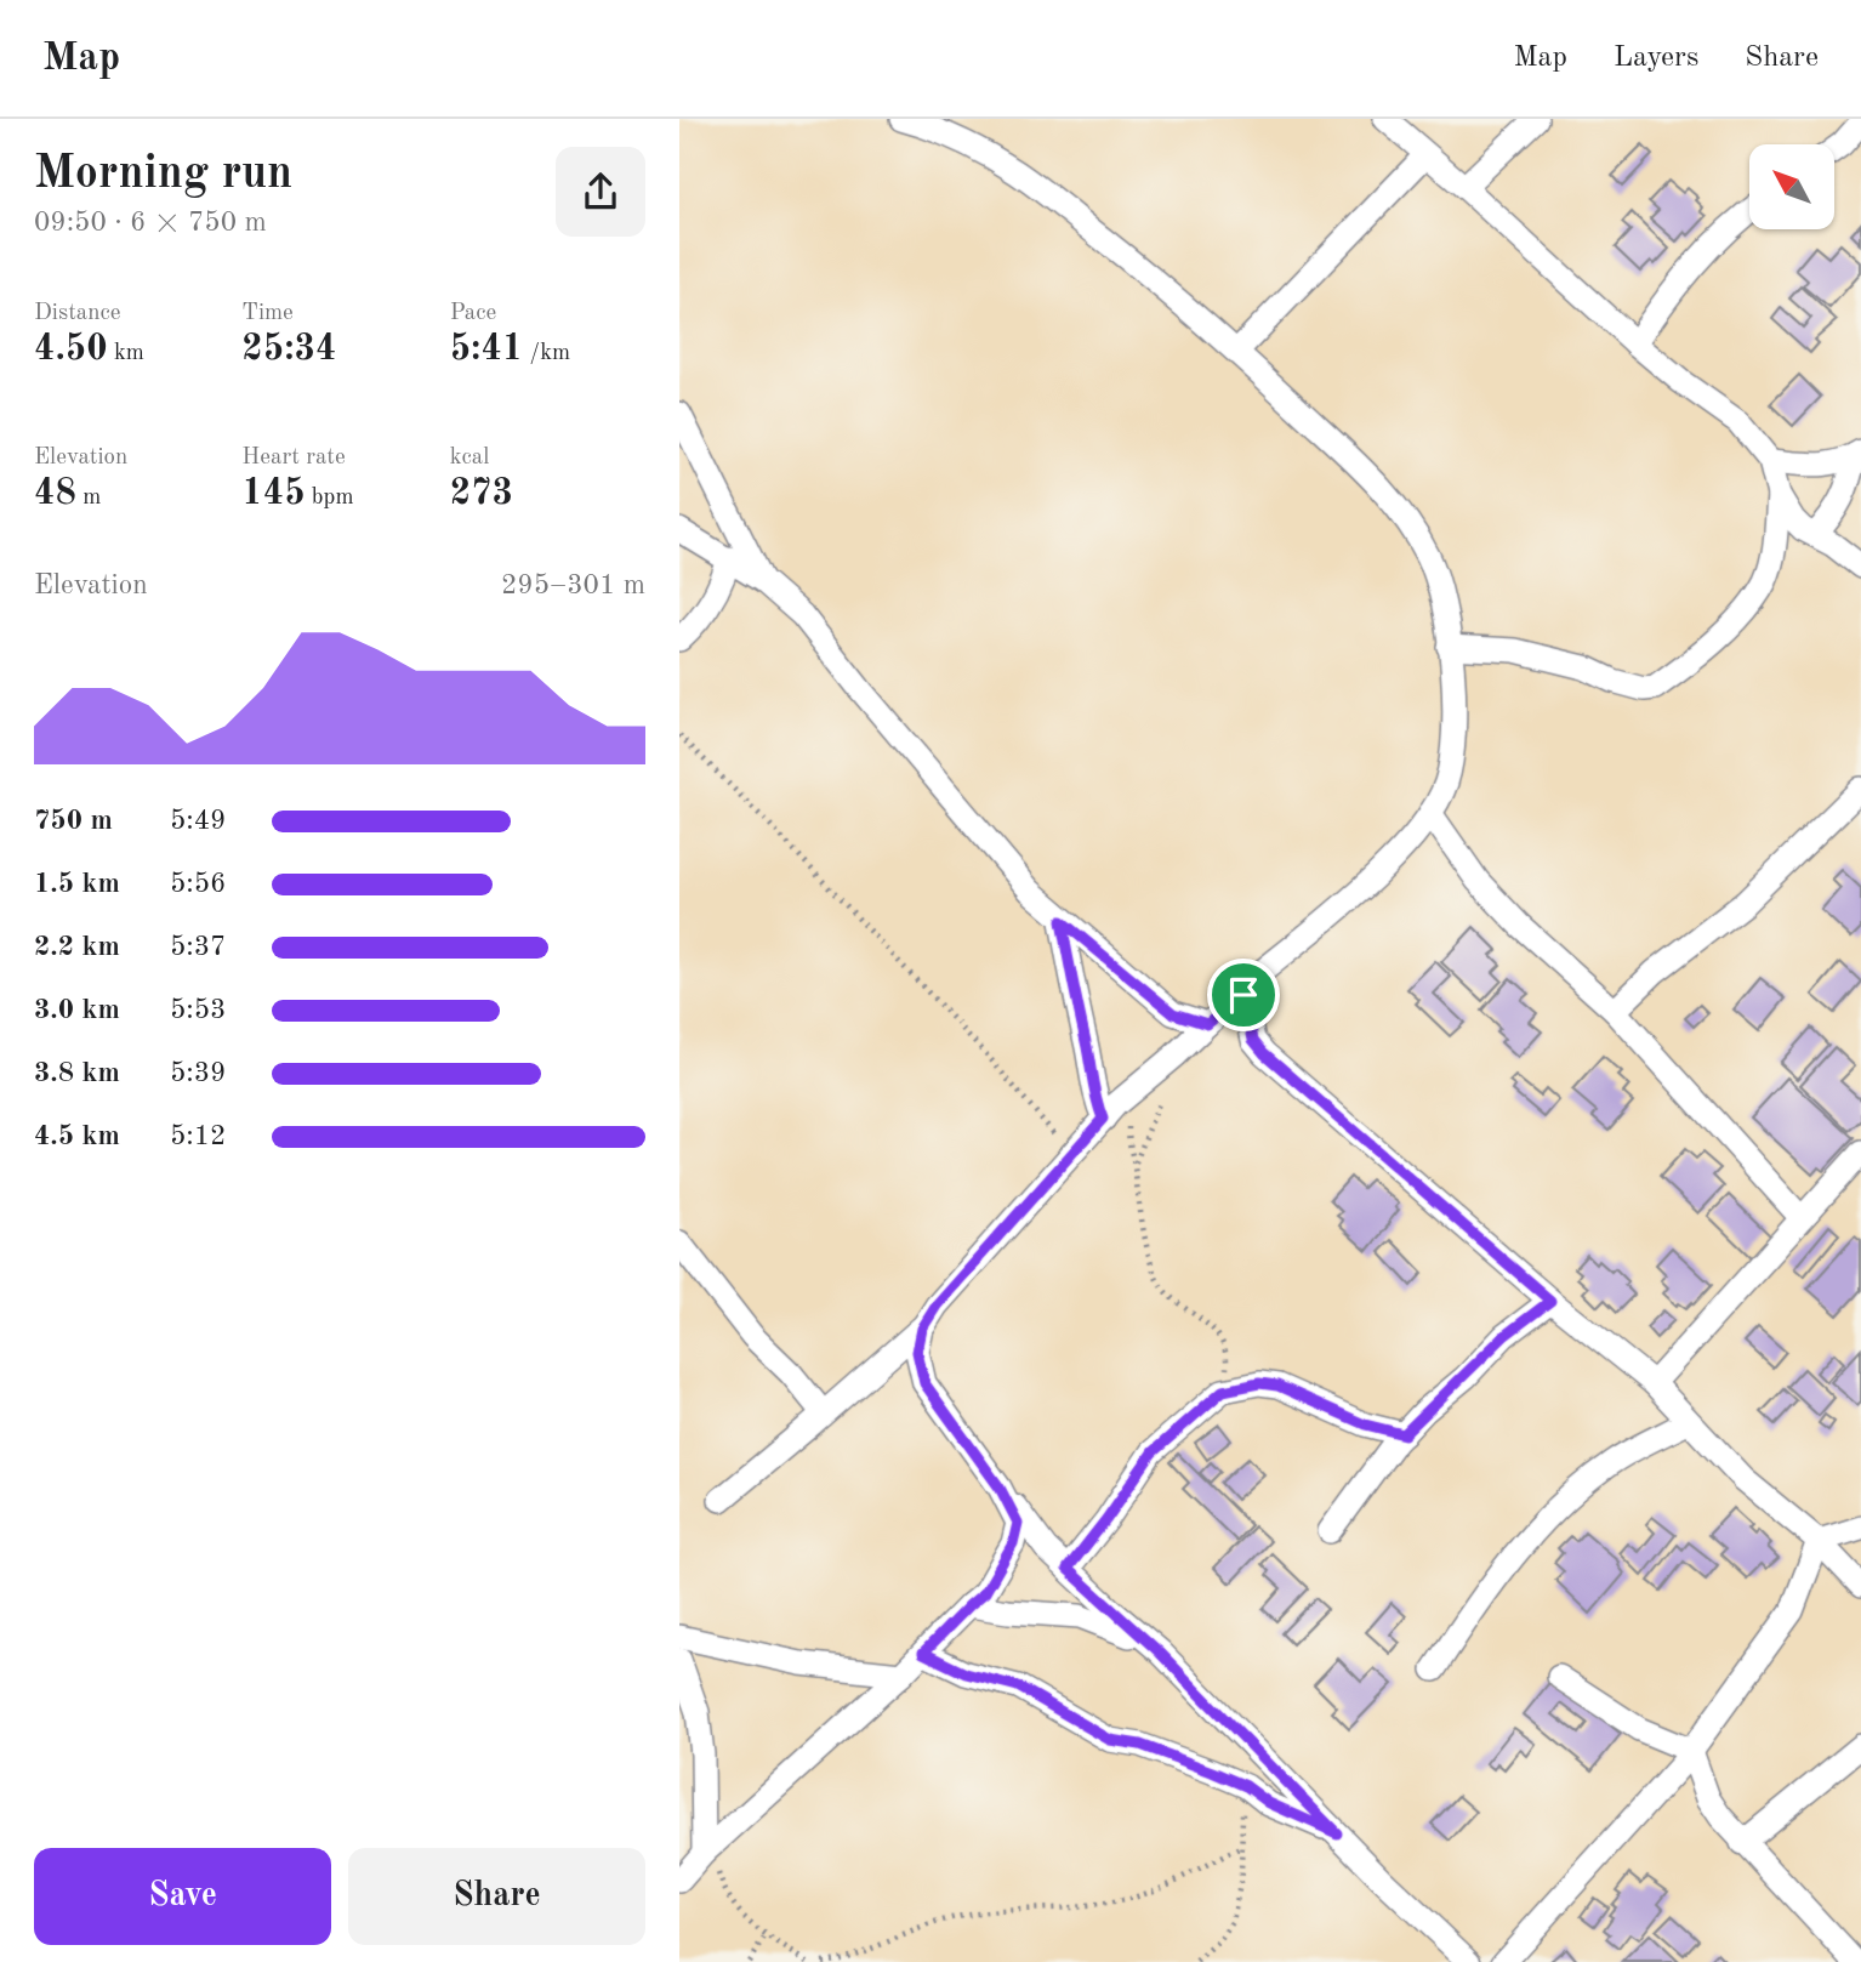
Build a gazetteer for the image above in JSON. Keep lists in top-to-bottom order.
{
  "north": "top left",
  "page": {
    "header": "Map",
    "nav": ["Map", "Layers", "Share"],
    "heading": ["Morning run", "09:50 · 6 × 750 m"],
    "stats": [
      ["Distance", "4.50 km"],
      ["Time", "25:34"],
      ["Pace", "5:41 /km"],
      ["Elevation", "48 m"],
      ["Heart rate", "145 bpm"],
      ["kcal", "273"]
    ],
    "chart": ["Elevation", "295–301 m"],
    "list": [
      {
        "name": "750 m",
        "note": "5:49"
      },
      {
        "name": "1.5 km",
        "note": "5:56"
      },
      {
        "name": "2.2 km",
        "note": "5:37"
      },
      {
        "name": "3.0 km",
        "note": "5:53"
      },
      {
        "name": "3.8 km",
        "note": "5:39"
      },
      {
        "name": "4.5 km",
        "note": "5:12"
      }
    ],
    "buttons": ["Save", "Share"]
  }
}
